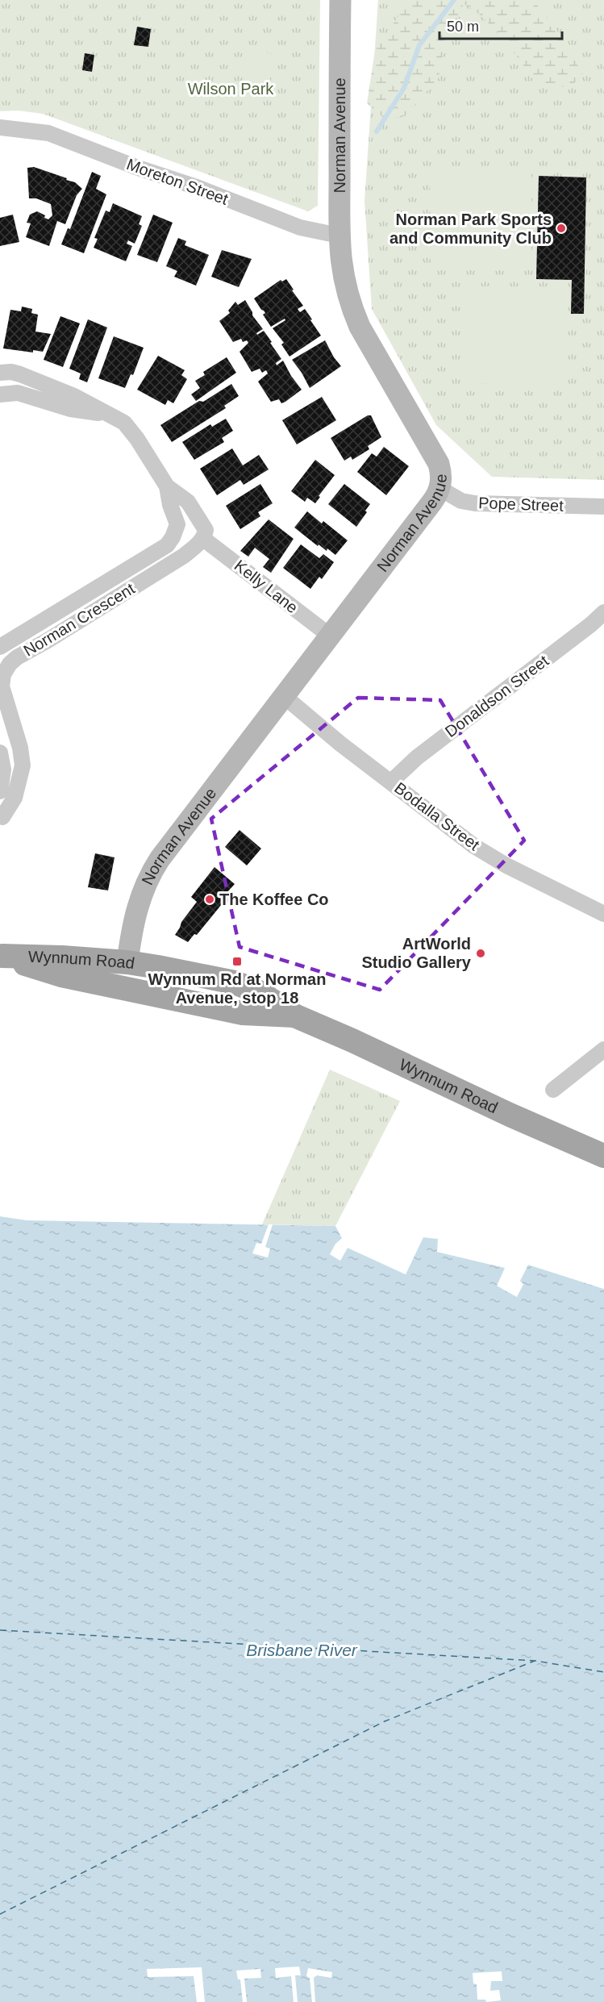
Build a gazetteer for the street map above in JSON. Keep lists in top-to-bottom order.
{
  "streets": {
    "main road": ["Norman Avenue", "Wynnum Road"],
    "street": [
      "Moreton Street",
      "Pope Street",
      "Kelly Lane",
      "Norman Crescent",
      "Donaldson Street",
      "Bodalla Street"
    ]
  },
  "crossings": [
    ["Norman Avenue", "Moreton Street"],
    ["Norman Avenue", "Pope Street"],
    ["Norman Avenue", "Kelly Lane"],
    ["Norman Avenue", "Bodalla Street"],
    ["Norman Avenue", "Wynnum Road"],
    ["Kelly Lane", "Norman Crescent"],
    ["Donaldson Street", "Bodalla Street"]
  ],
  "water": ["Brisbane River"],
  "parks": ["Wilson Park"],
  "places": {
    "other": ["Norman Park Sports and Community Club", "The Koffee Co", "ArtWorld Studio Gallery"],
    "transit": ["Wynnum Rd at Norman Avenue, stop 18"]
  },
  "scale_bar": "50 m"
}
